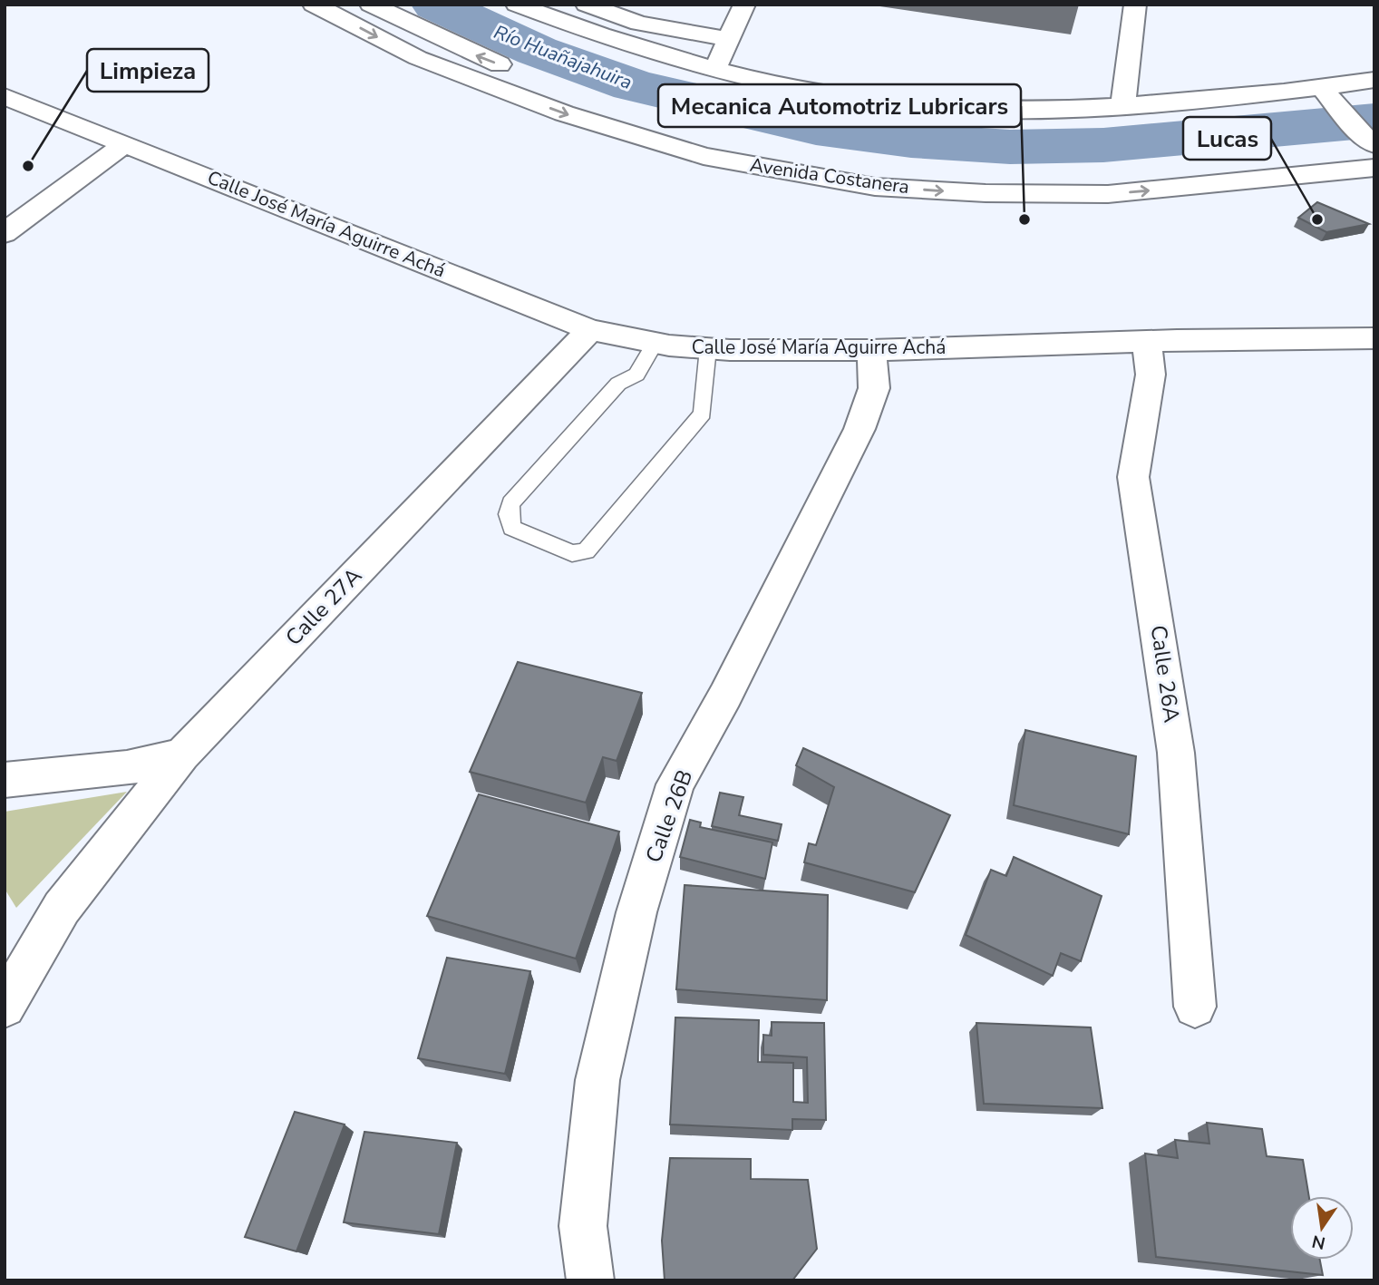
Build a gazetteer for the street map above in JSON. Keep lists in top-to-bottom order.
{
  "streets": {
    "street": [
      "Avenida Costanera",
      "Calle José María Aguirre Achá",
      "Calle 27A",
      "Calle 26A",
      "Calle 26B"
    ]
  },
  "crossings": [
    ["Calle José María Aguirre Achá", "Calle 27A"],
    ["Calle José María Aguirre Achá", "Calle 26A"],
    ["Calle José María Aguirre Achá", "Calle 26B"]
  ],
  "water": ["Río Huañajahuira"],
  "places": ["Limpieza", "Mecanica Automotriz Lubricars", "Lucas"],
  "north": "bottom"
}
